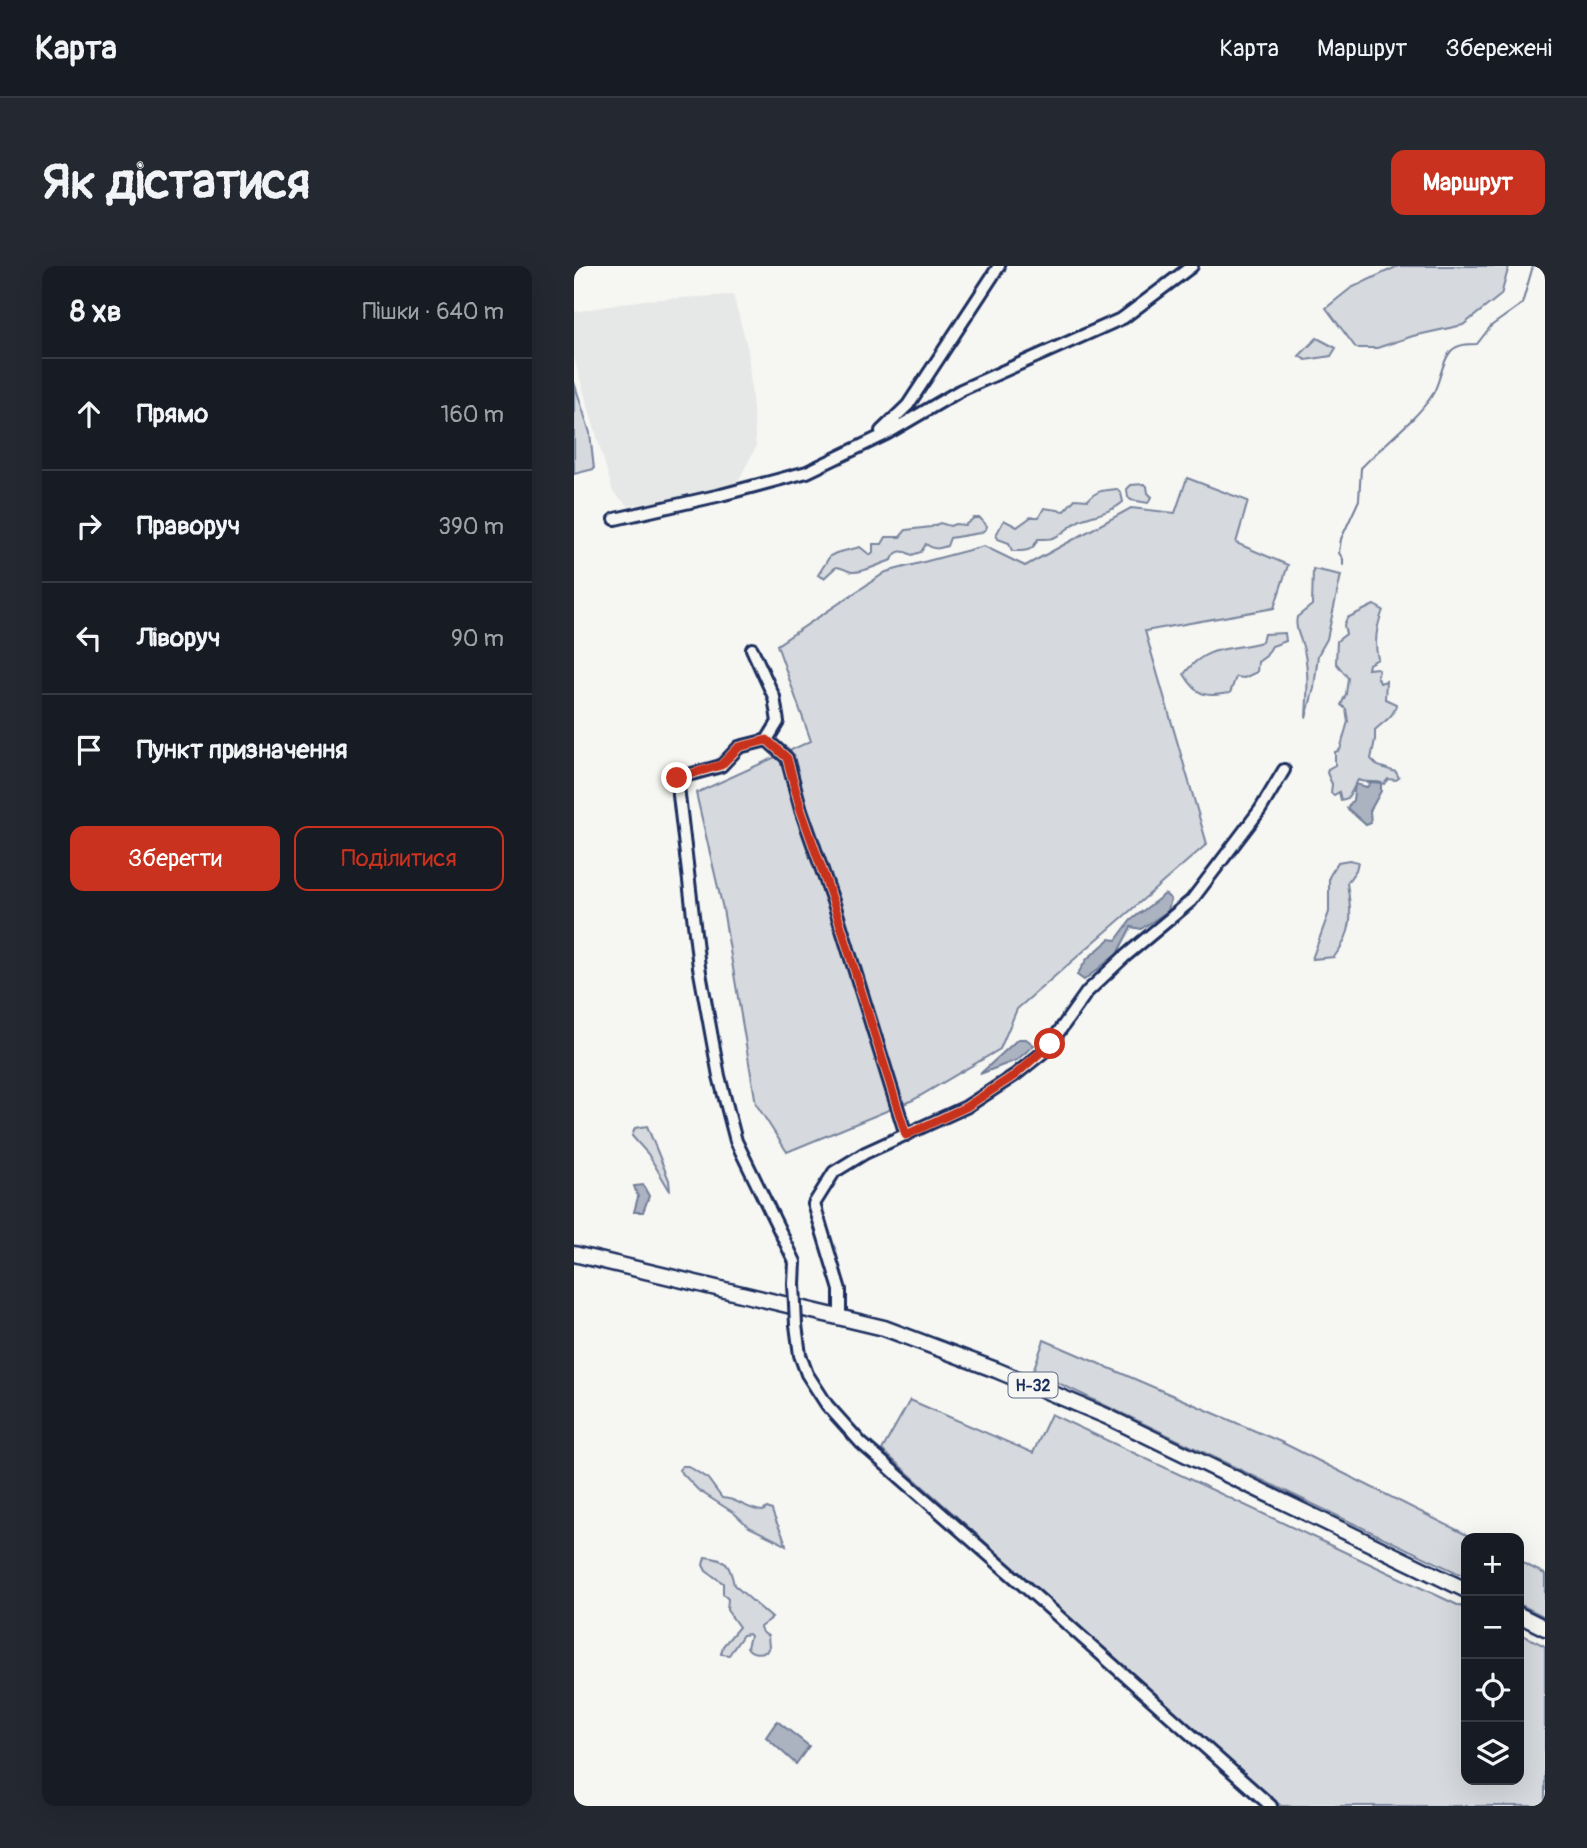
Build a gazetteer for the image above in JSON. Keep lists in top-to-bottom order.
{
  "streets": {
    "main road": ["Н-32"]
  },
  "page": {
    "header": "Карта",
    "nav": ["Карта", "Маршрут", "Збережені"],
    "buttons": [
      "Маршрут",
      ["Зберегти", "Поділитися"]
    ],
    "title": "Як дістатися",
    "heading": ["8 хв", "Пішки · 640 m"],
    "list": [
      ["Прямо", "160 m"],
      ["Праворуч", "390 m"],
      ["Ліворуч", "90 m"],
      "Пункт призначення"
    ],
    "map_buttons": ["+", "−"]
  }
}
